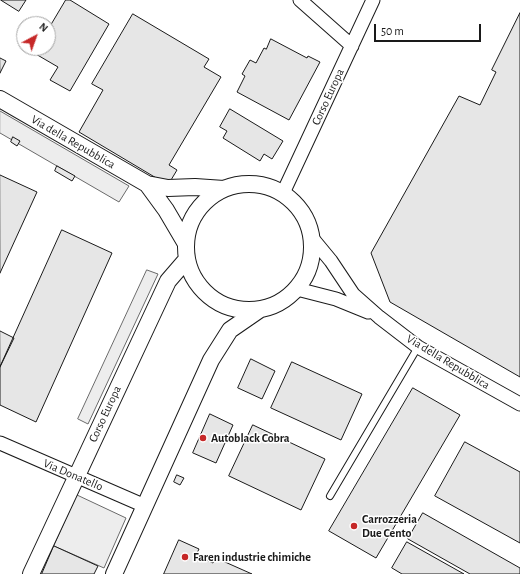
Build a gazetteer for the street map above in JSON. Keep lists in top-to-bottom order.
{
  "streets": {
    "street": ["Corso Europa", "Via della Repubblica", "Via Donatello"]
  },
  "crossings": [
    ["Corso Europa", "Via della Repubblica"],
    ["Corso Europa", "Via Donatello"]
  ],
  "places": ["Autoblack Cobra", "Carrozzeria Due Cento", "Faren industrie chimiche"],
  "scale_bar": "50 m",
  "north": "top right"
}
